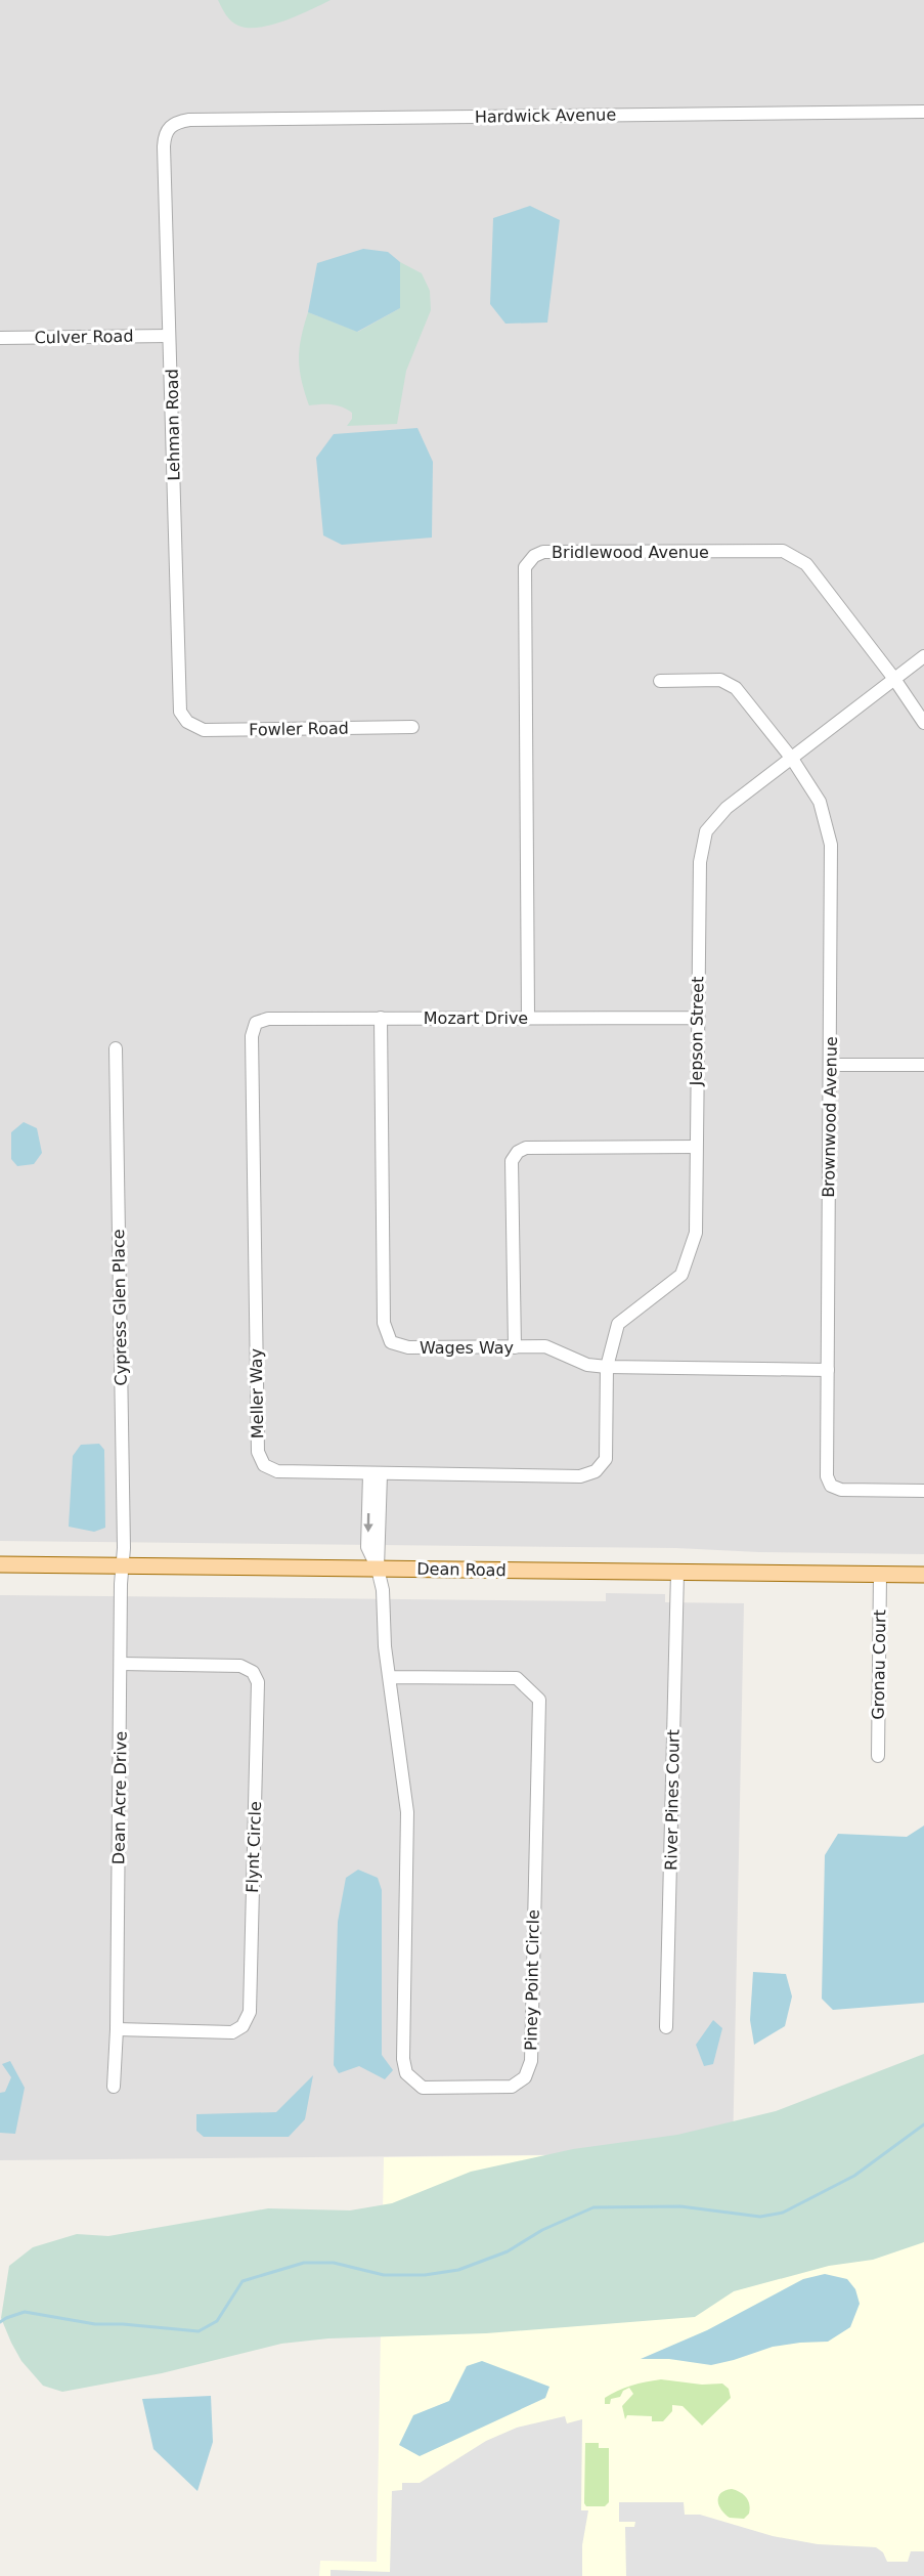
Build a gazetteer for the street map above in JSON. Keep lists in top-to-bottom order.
{
  "streets": {
    "main road": ["Dean Road"],
    "street": [
      "Hardwick Avenue",
      "Culver Road",
      "Lehman Road",
      "Bridlewood Avenue",
      "Fowler Road",
      "Mozart Drive",
      "Jepson Street",
      "Brownwood Avenue",
      "Cypress Glen Place",
      "Wages Way",
      "Meller Way",
      "Gronau Court",
      "Dean Acre Drive",
      "River Pines Court",
      "Flynt Circle",
      "Piney Point Circle"
    ]
  },
  "crossings": [
    ["Hardwick Avenue", "Lehman Road"],
    ["Culver Road", "Lehman Road"],
    ["Lehman Road", "Fowler Road"],
    ["Bridlewood Avenue", "Mozart Drive"],
    ["Bridlewood Avenue", "Jepson Street"],
    ["Mozart Drive", "Jepson Street"],
    ["Mozart Drive", "Wages Way"],
    ["Mozart Drive", "Meller Way"],
    ["Jepson Street", "Brownwood Avenue"],
    ["Jepson Street", "Wages Way"],
    ["Jepson Street", "Meller Way"],
    ["Brownwood Avenue", "Wages Way"],
    ["Cypress Glen Place", "Dean Road"],
    ["Cypress Glen Place", "Dean Acre Drive"],
    ["Meller Way", "Piney Point Circle"],
    ["Dean Road", "Gronau Court"],
    ["Dean Road", "Dean Acre Drive"],
    ["Dean Road", "River Pines Court"],
    ["Dean Road", "Piney Point Circle"],
    ["Dean Acre Drive", "Flynt Circle"]
  ]
}
